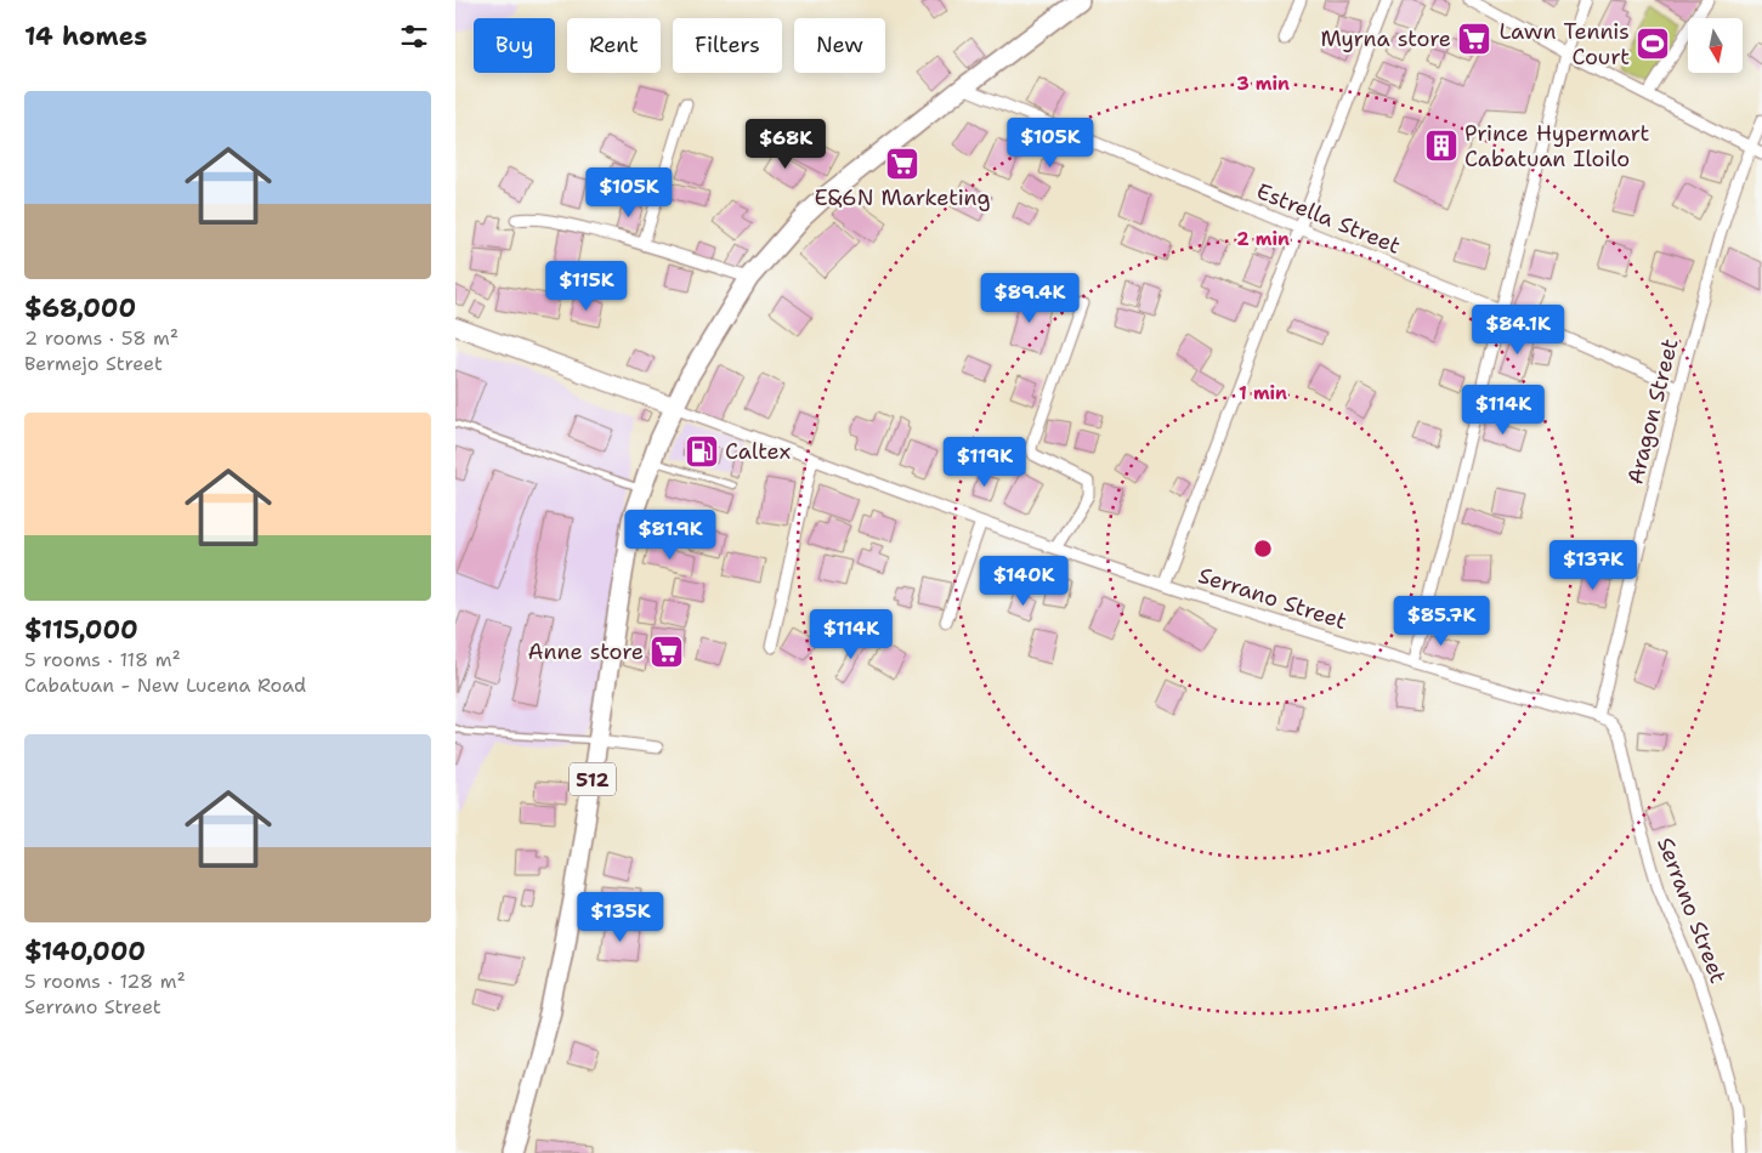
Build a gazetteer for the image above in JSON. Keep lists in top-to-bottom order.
{
  "streets": {
    "main road": ["512"],
    "street": ["Estrella Street", "Aragon Street", "Serrano Street"]
  },
  "crossings": [
    ["Estrella Street", "Aragon Street"],
    ["Estrella Street", "512"],
    ["Aragon Street", "Serrano Street"],
    ["Serrano Street", "512"]
  ],
  "places": {
    "supermarket": ["Myrna store", "E&6N Marketing", "Anne store"],
    "sports": ["Lawn Tennis Court"],
    "building": ["Prince Hypermart Cabatuan Iloilo"],
    "fuel station": ["Caltex"]
  },
  "north": "bottom",
  "page": {
    "heading": "14 homes",
    "chip": [
      "Buy",
      "Rent",
      "Filters",
      "New"
    ],
    "list": [
      {
        "name": "$68,000",
        "note": "2 rooms · 58 m² · Bermejo Street"
      },
      {
        "name": "$115,000",
        "note": "5 rooms · 118 m² · Cabatuan - New Lucena Road"
      },
      {
        "name": "$140,000",
        "note": "5 rooms · 128 m² · Serrano Street"
      }
    ],
    "price": [
      "$105K",
      "$68K",
      "$105K",
      "$115K",
      "$89.4K",
      "$84.1K",
      "$114K",
      "$119K",
      "$81.9K",
      "$137K",
      "$140K",
      "$85.7K",
      "$114K",
      "$135K"
    ]
  },
  "rings": ["3 min", "2 min", "1 min"]
}
